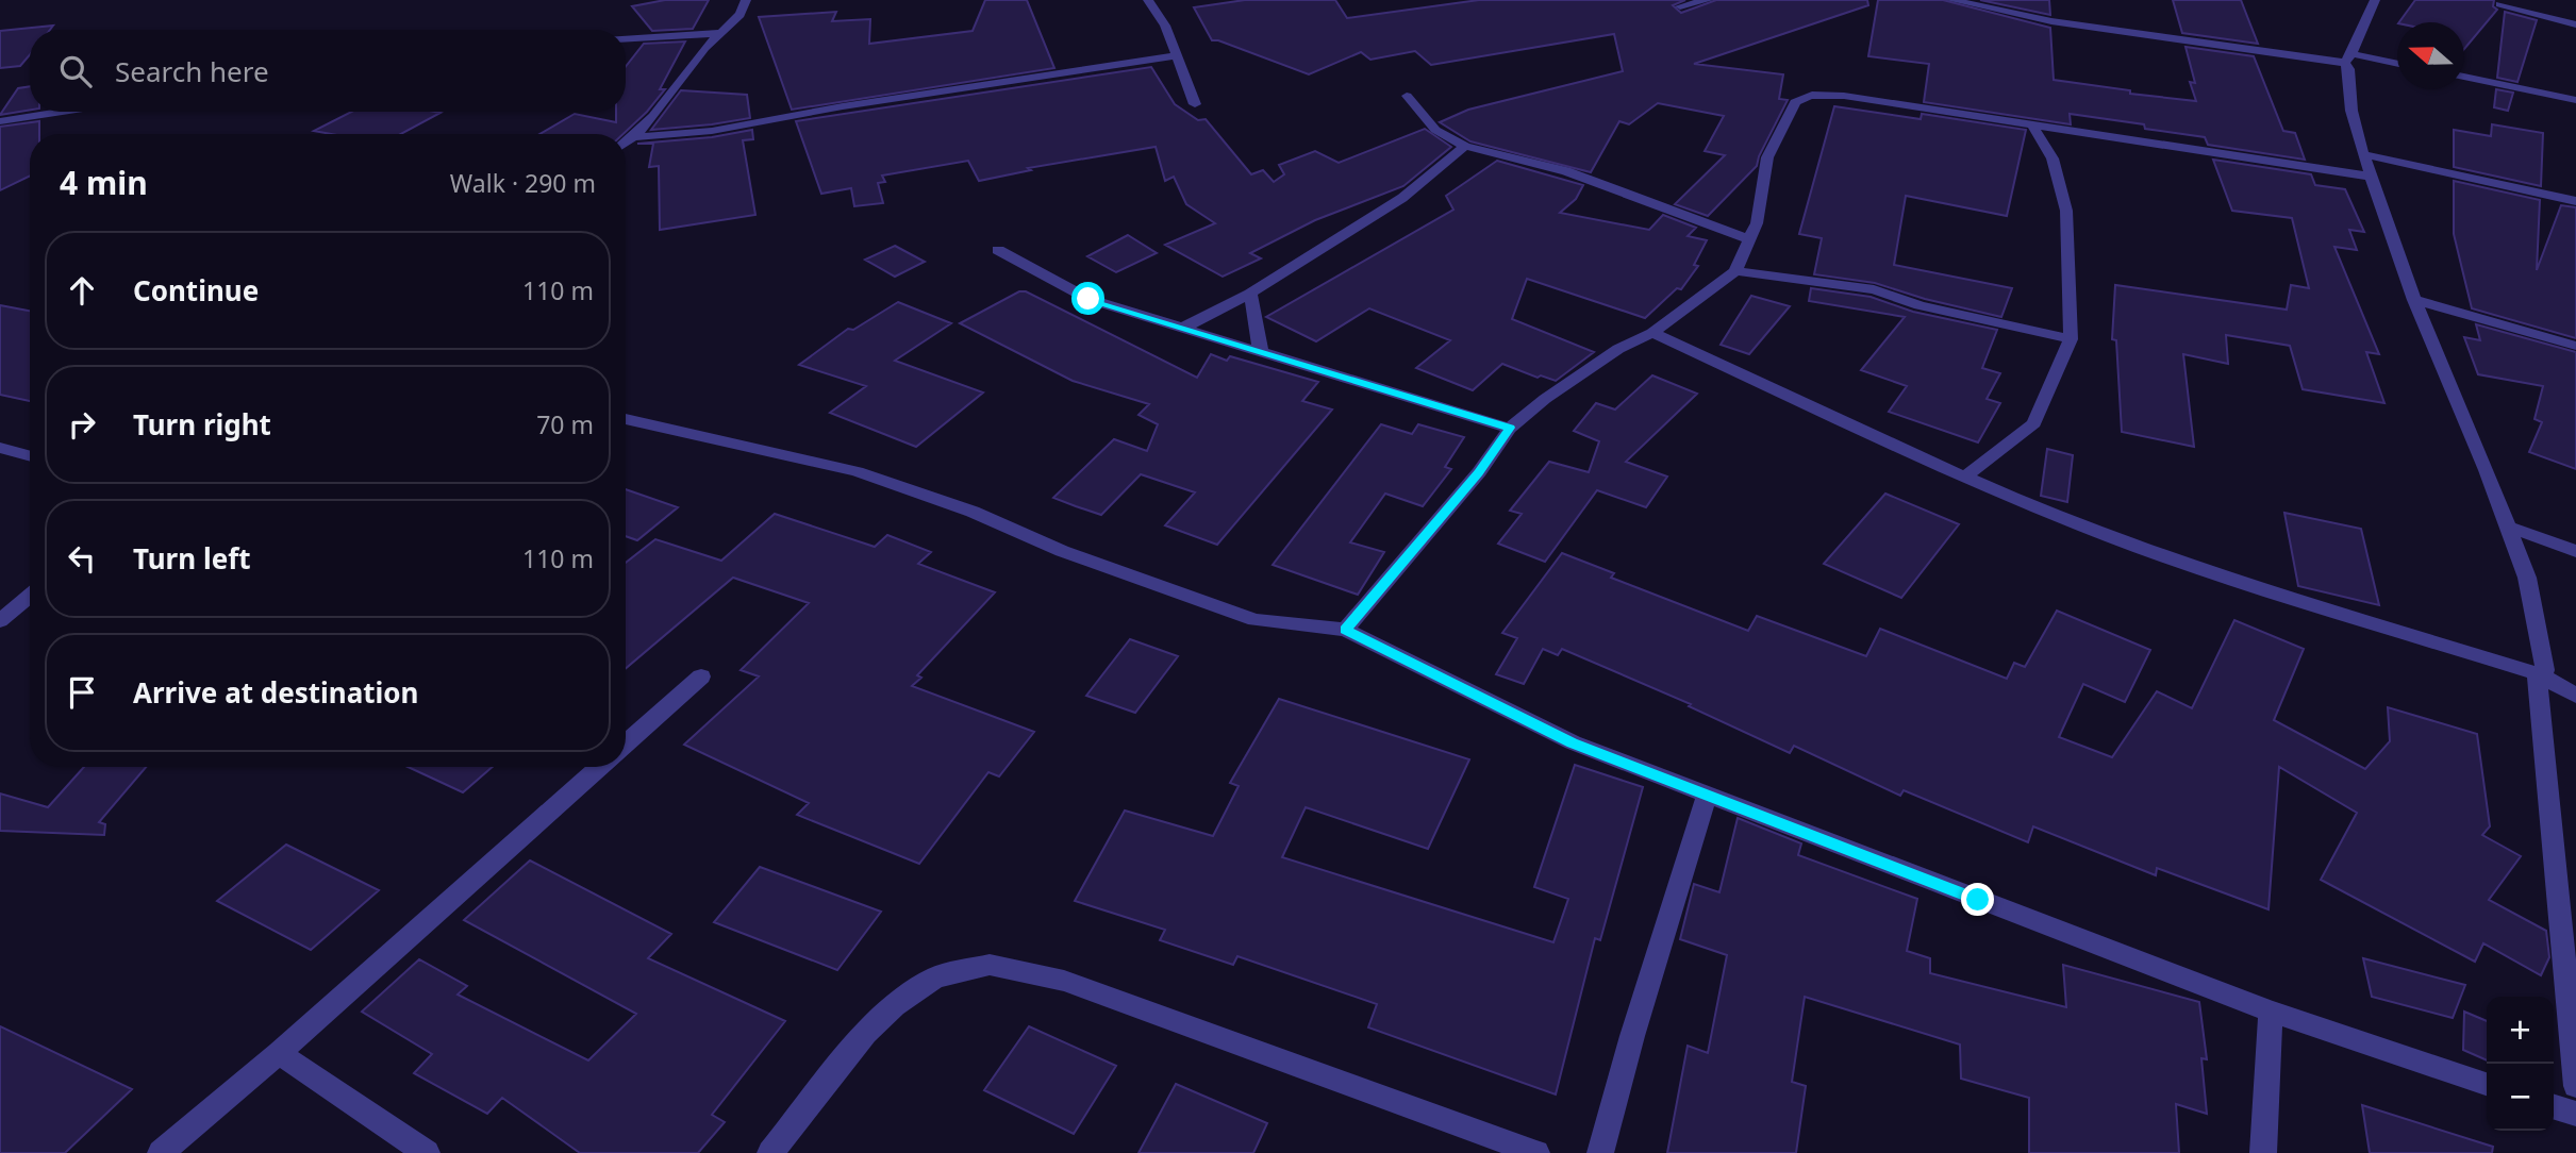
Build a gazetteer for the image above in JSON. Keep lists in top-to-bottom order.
{
  "north": "left",
  "page": {
    "search": "Search here",
    "heading": ["4 min", "Walk · 290 m"],
    "list": [
      ["Continue", "110 m"],
      ["Turn right", "70 m"],
      ["Turn left", "110 m"],
      "Arrive at destination"
    ],
    "map_buttons": ["+", "−"]
  }
}
